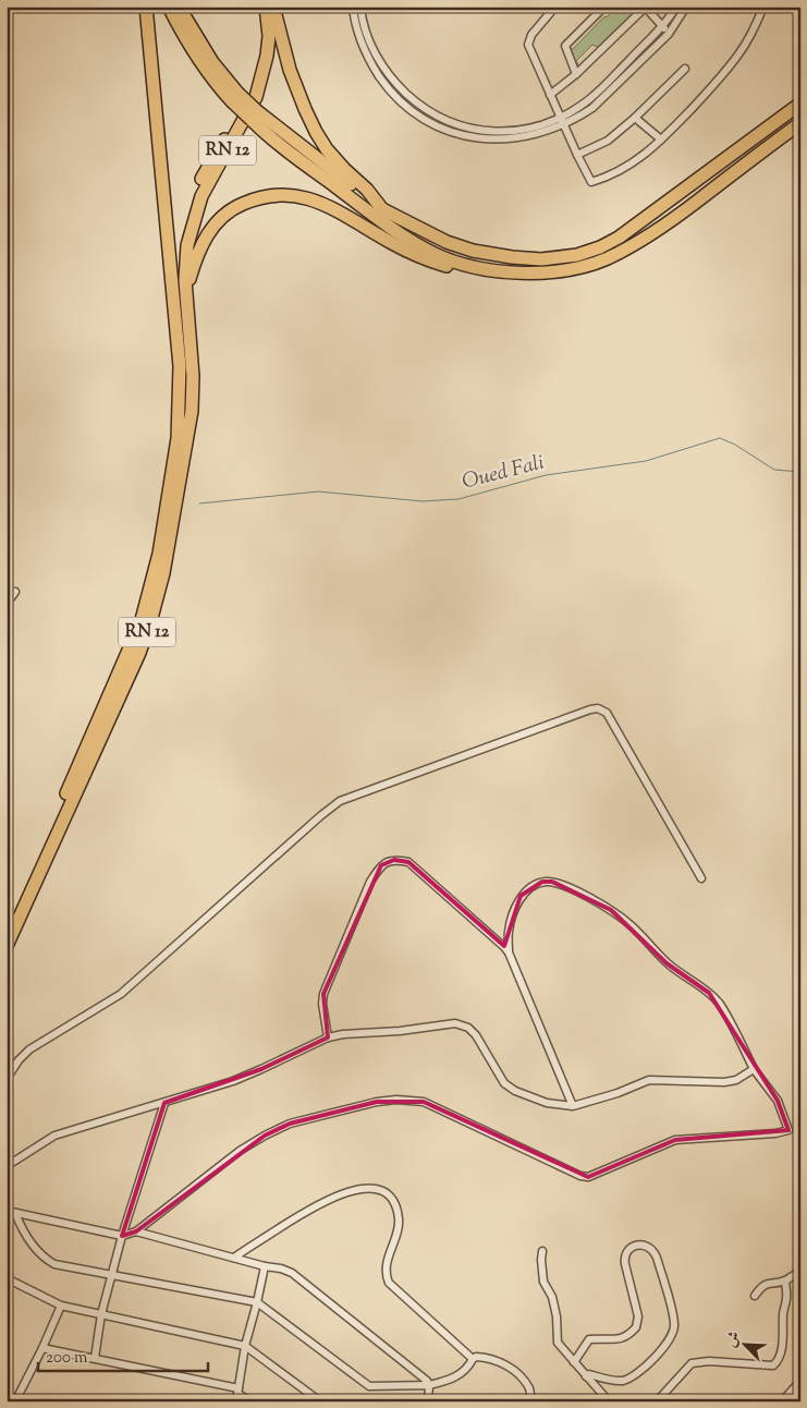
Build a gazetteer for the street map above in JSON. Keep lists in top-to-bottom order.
{
  "streets": {
    "highway": ["RN 12"]
  },
  "water": ["Oued Fali"],
  "scale_bar": "200 m",
  "north": "top left"
}
